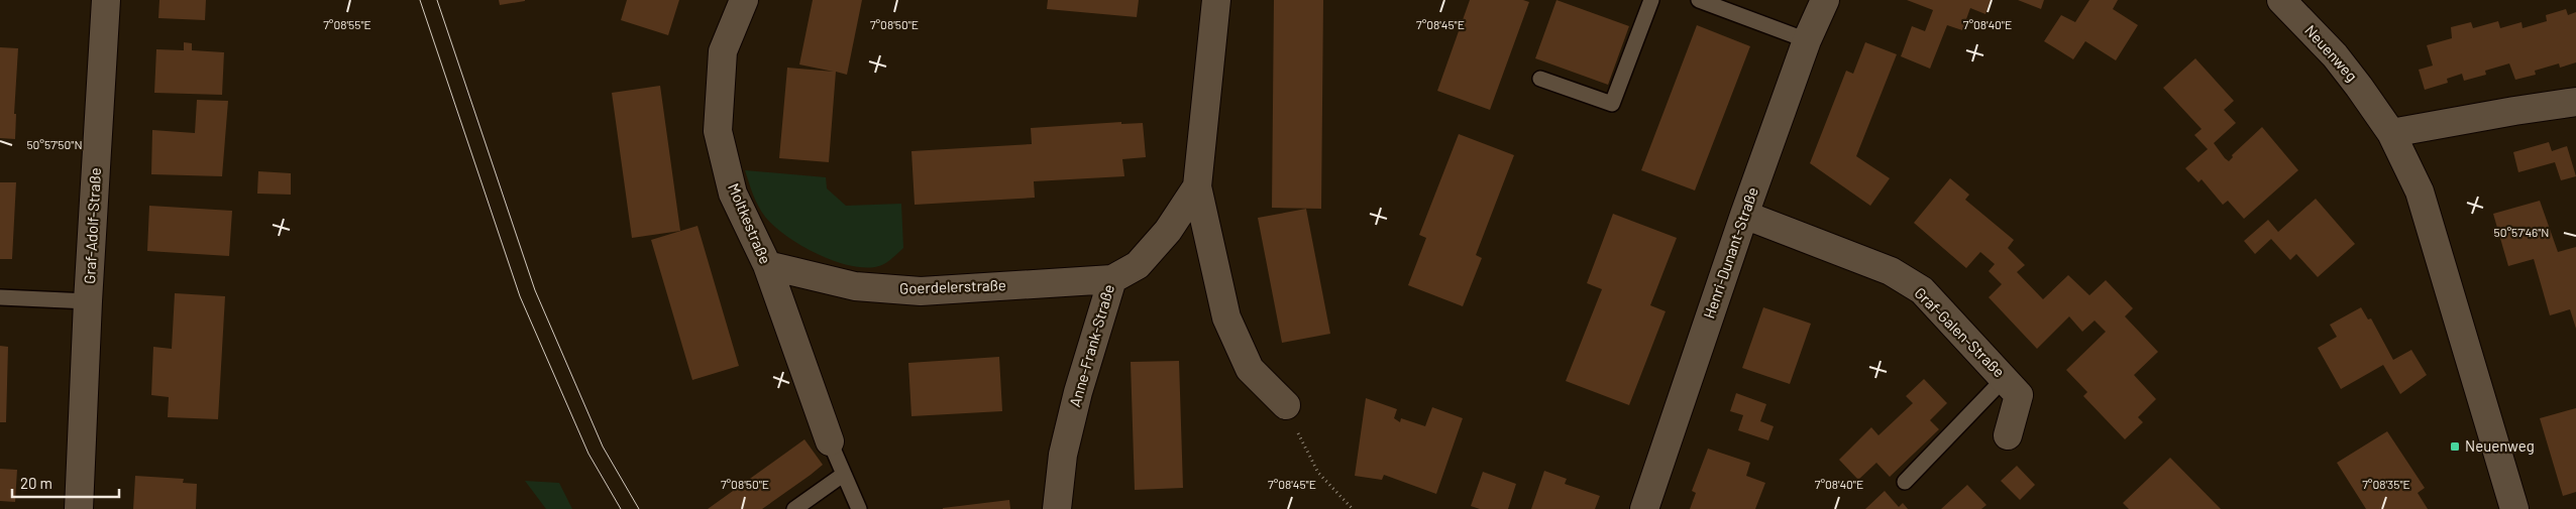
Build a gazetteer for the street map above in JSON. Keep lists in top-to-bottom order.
{
  "streets": {
    "street": [
      "Neuenweg",
      "Moltkestraße",
      "Graf-Adolf-Straße",
      "Henri-Dunant-Straße",
      "Goerdelerstraße",
      "Graf-Galen-Straße",
      "Anne-Frank-Straße"
    ]
  },
  "crossings": [
    ["Moltkestraße", "Goerdelerstraße"],
    ["Henri-Dunant-Straße", "Graf-Galen-Straße"],
    ["Goerdelerstraße", "Anne-Frank-Straße"]
  ],
  "places": {
    "transit": ["Neuenweg"]
  },
  "scale_bar": "20 m",
  "coordinates": [
    "7°08'55\"E",
    "7°08'50\"E",
    "7°08'45\"E",
    "7°08'40\"E",
    "50°57'50\"N",
    "50°57'46\"N",
    "7°08'35\"E"
  ]
}
